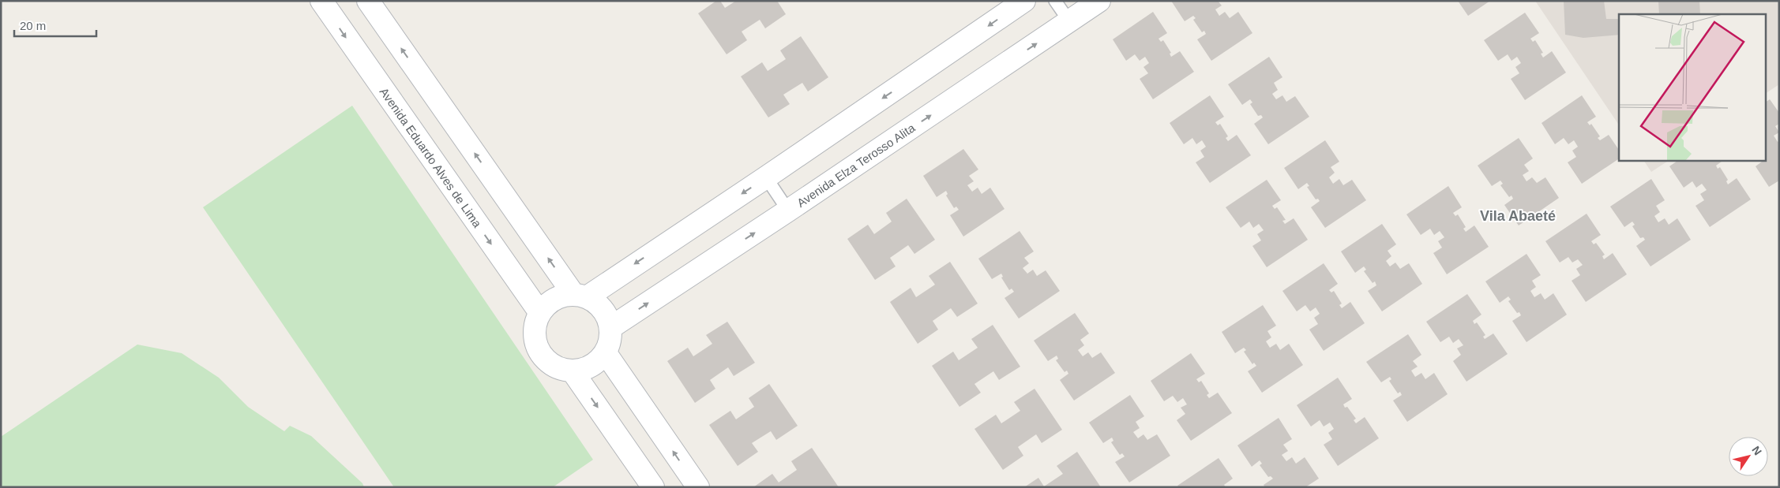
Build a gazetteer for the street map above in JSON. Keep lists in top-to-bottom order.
{
  "streets": {
    "street": ["Avenida Eduardo Alves de Lima", "Avenida Elza Terosso Alita"]
  },
  "crossings": [
    ["Avenida Eduardo Alves de Lima", "Avenida Elza Terosso Alita"]
  ],
  "districts": ["Vila Abaeté"],
  "scale_bar": "20 m",
  "north": "top right"
}
